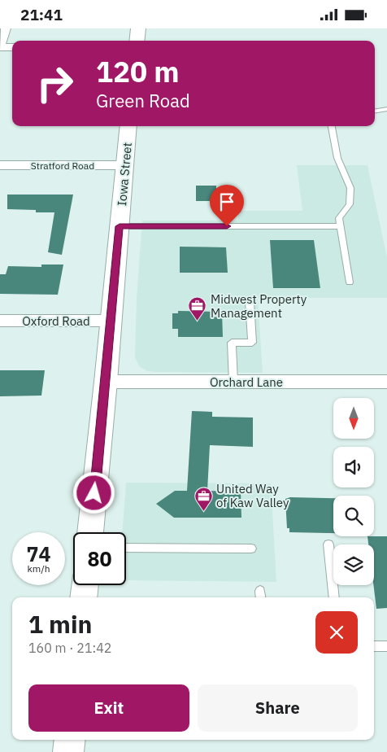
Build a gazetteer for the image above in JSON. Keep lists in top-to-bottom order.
{
  "streets": {
    "highway": ["Iowa Street"],
    "street": ["Stratford Road", "Oxford Road", "Orchard Lane"]
  },
  "crossings": [
    ["Stratford Road", "Iowa Street"],
    ["Iowa Street", "Oxford Road"],
    ["Iowa Street", "Orchard Lane"]
  ],
  "places": {
    "office": ["Midwest Property Management", "United Way of Kaw Valley"]
  },
  "north": "bottom",
  "page": {
    "status": "21:41",
    "turn": ["120 m", "Green Road"],
    "speed": "74 km/h",
    "limit": "80",
    "heading": ["1 min", "160 m · 21:42"],
    "buttons": ["Exit", "Share"]
  }
}
